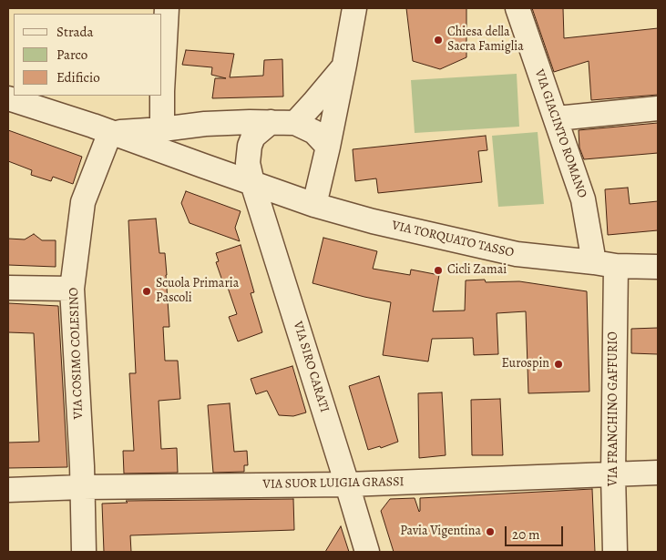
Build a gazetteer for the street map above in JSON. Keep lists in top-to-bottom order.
{
  "streets": {
    "street": [
      "VIA GIACINTO ROMANO",
      "VIA TORQUATO TASSO",
      "VIA COSIMO COLESINO",
      "VIA SIRO CARATI",
      "VIA FRANCHINO GAFFURIO",
      "VIA SUOR LUIGIA GRASSI"
    ]
  },
  "crossings": [
    ["VIA GIACINTO ROMANO", "VIA TORQUATO TASSO"],
    ["VIA GIACINTO ROMANO", "VIA FRANCHINO GAFFURIO"],
    ["VIA TORQUATO TASSO", "VIA COSIMO COLESINO"],
    ["VIA TORQUATO TASSO", "VIA SIRO CARATI"],
    ["VIA TORQUATO TASSO", "VIA FRANCHINO GAFFURIO"],
    ["VIA COSIMO COLESINO", "VIA SUOR LUIGIA GRASSI"],
    ["VIA SIRO CARATI", "VIA SUOR LUIGIA GRASSI"],
    ["VIA FRANCHINO GAFFURIO", "VIA SUOR LUIGIA GRASSI"]
  ],
  "places": [
    "Chiesa della Sacra Famiglia",
    "Cicli Zamai",
    "Scuola Primaria Pascoli",
    "Eurospin",
    "Pavia Vigentina"
  ],
  "legend": ["Strada", "Parco", "Edificio"],
  "scale_bar": "20 m"
}
